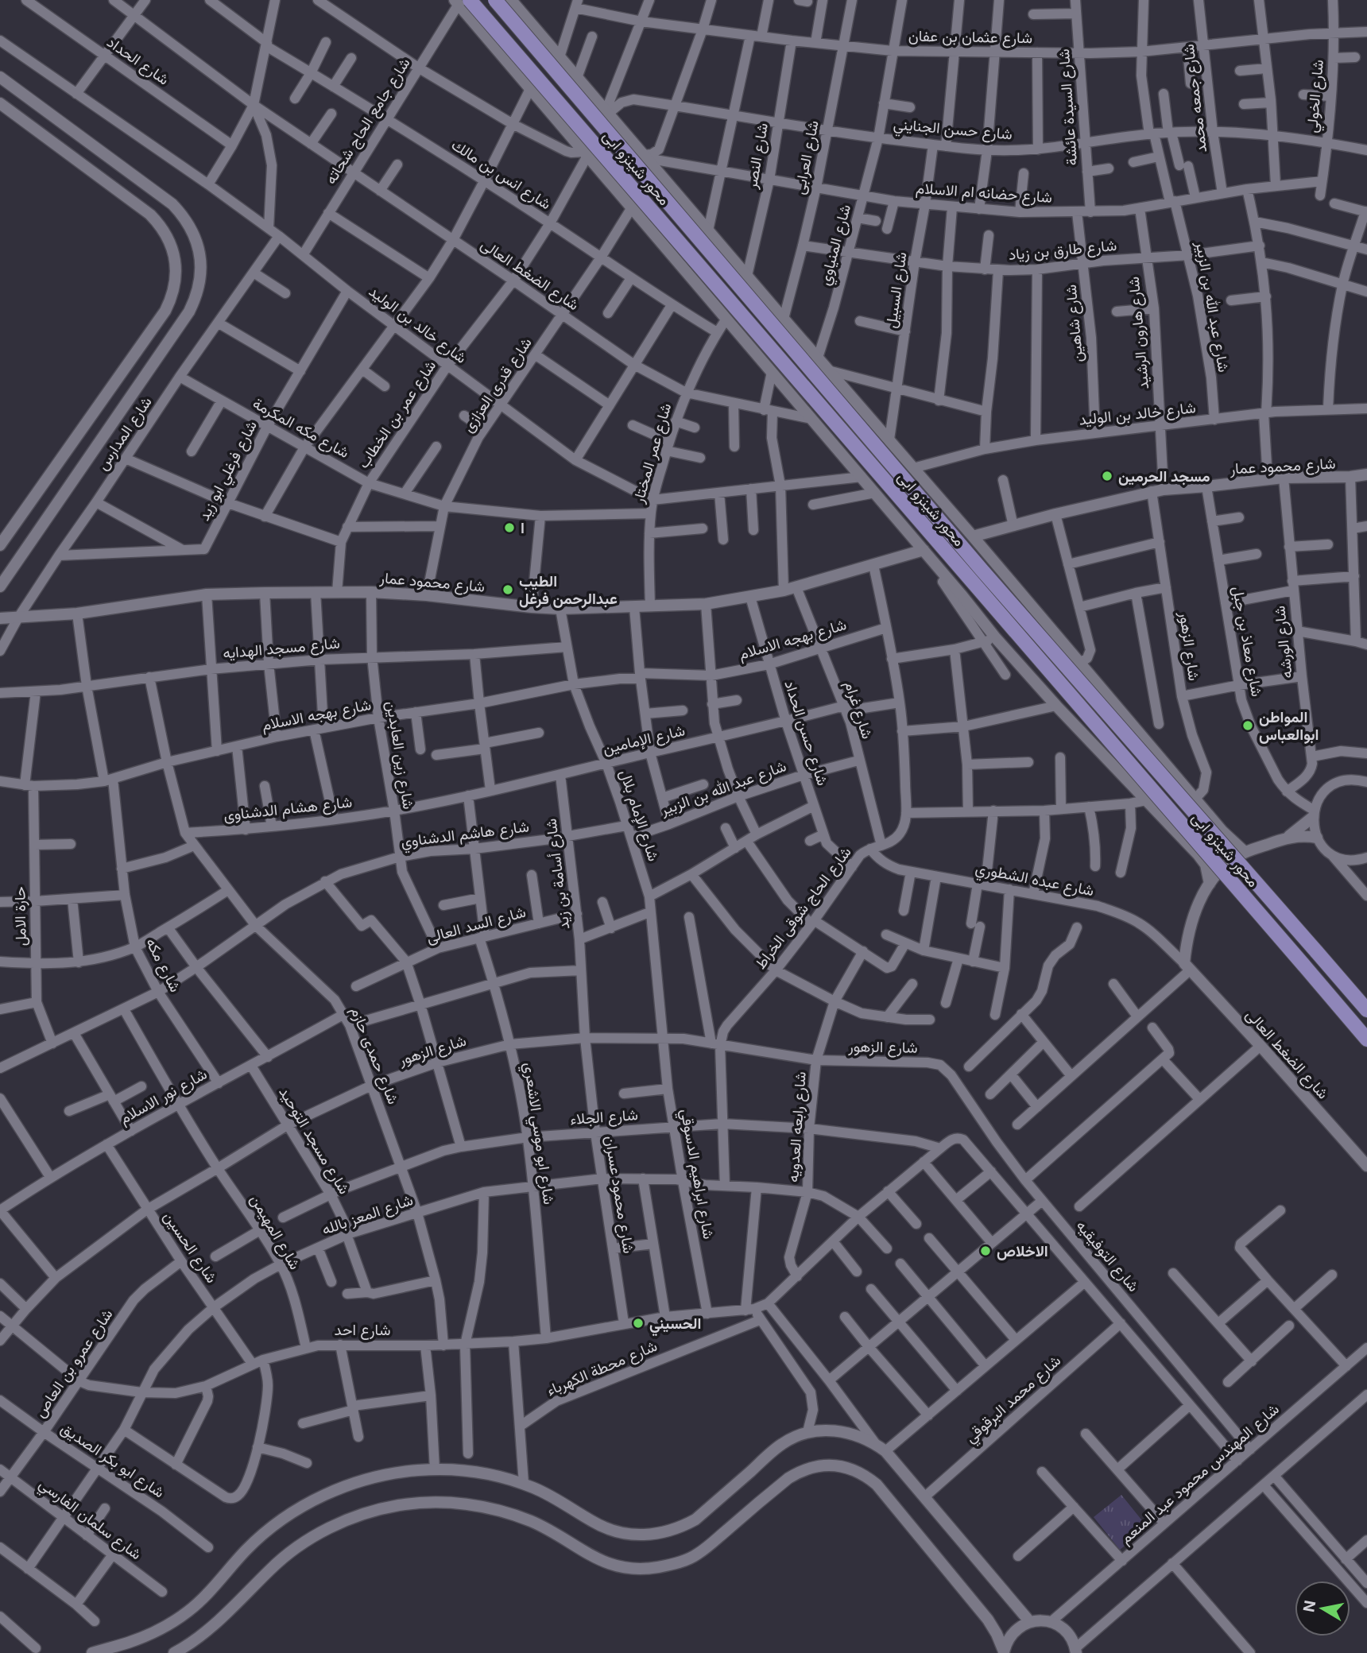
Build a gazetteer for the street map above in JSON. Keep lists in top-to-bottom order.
{
  "streets": {
    "main road": ["محور شينزو ابى"],
    "street": [
      "شارع عثمان بن عفان",
      "شارع الحداد",
      "شارع الخولي",
      "شارع جمعه محمد",
      "شارع السيدة عائشة",
      "شارع جامع الحاج شحاته",
      "شارع حسن الجنايني",
      "شارع النصر",
      "شارع العرابى",
      "شارع انس بن مالك",
      "شارع حضانه ام الاسلام",
      "شارع المنياوي",
      "شارع طارق بن زياد",
      "شارع الضغط العالى",
      "شارع السبيل",
      "شارع عبد الله بن الزبير",
      "شارع شاهين",
      "شارع خالد بن الوليد",
      "شارع هارون الرشيد",
      "شارع قدرى العزازى",
      "شارع عمر بن الخطاب",
      "شارع مكه المكرمة",
      "شارع المدارس",
      "شارع عمر المختار",
      "شارع محمود عمار",
      "شارع فرغلي ابو زيد",
      "شارع بهجه الاسلام",
      "شارع معاذ بن جبل",
      "شارع الورشه",
      "شارع الزهور",
      "شارع مسجد الهدايه",
      "شارع غرام",
      "شارع حسن الحداد",
      "شارع الإمامين",
      "شارع زين العابدين",
      "شارع هشام الدشناوى",
      "شارع الإمام بلال",
      "شارع هاشم الدشناوي",
      "شارع أسامة بن زيد",
      "شارع عبده الشطوري",
      "شارع الحاج شوقى الخراط",
      "حارة الامل",
      "شارع السد العالى",
      "شارع مكه",
      "شارع حمدى حازم",
      "شارع نور الاسلام",
      "شارع الجلاء",
      "شارع رابعه العدويه",
      "شارع ابو موسي الاشعري",
      "شارع مسجد التوحيد",
      "شارع ابراهيم الدسوقي",
      "شارع محمود عسران",
      "شارع المعز بالله",
      "شارع المهيمن",
      "شارع الحسين",
      "شارع التوفيقيه",
      "شارع احد",
      "شارع عمرو بن العاص",
      "شارع محطة الكهرباء",
      "شارع محمد البرقوقي",
      "شارع ابو بكر الصديق",
      "شارع المهندس محمود عبد المنعم",
      "شارع سلمان الفارسي"
    ]
  },
  "crossings": [
    ["شارع عثمان بن عفان", "شارع الخولي"],
    ["شارع عثمان بن عفان", "شارع جمعه محمد"],
    ["شارع عثمان بن عفان", "شارع السيدة عائشة"],
    ["شارع عثمان بن عفان", "شارع النصر"],
    ["شارع عثمان بن عفان", "شارع العرابى"],
    ["شارع عثمان بن عفان", "شارع المنياوي"],
    ["شارع عثمان بن عفان", "شارع عبد الله بن الزبير"],
    ["شارع الخولي", "شارع حسن الجنايني"],
    ["شارع الخولي", "شارع حضانه ام الاسلام"],
    ["شارع جمعه محمد", "شارع حسن الجنايني"],
    ["شارع جمعه محمد", "شارع حضانه ام الاسلام"],
    ["شارع السيدة عائشة", "شارع حسن الجنايني"],
    ["شارع السيدة عائشة", "شارع حضانه ام الاسلام"],
    ["شارع جامع الحاج شحاته", "محور شينزو ابى"],
    ["شارع جامع الحاج شحاته", "شارع انس بن مالك"],
    ["شارع جامع الحاج شحاته", "شارع الضغط العالى"],
    ["شارع جامع الحاج شحاته", "شارع خالد بن الوليد"],
    ["شارع حسن الجنايني", "شارع النصر"],
    ["شارع حسن الجنايني", "شارع العرابى"],
    ["شارع حسن الجنايني", "شارع المنياوي"],
    ["شارع حسن الجنايني", "شارع السبيل"],
    ["شارع حسن الجنايني", "شارع عبد الله بن الزبير"],
    ["شارع النصر", "شارع حضانه ام الاسلام"],
    ["شارع العرابى", "شارع حضانه ام الاسلام"],
    ["شارع العرابى", "شارع طارق بن زياد"],
    ["شارع انس بن مالك", "شارع قدرى العزازى"],
    ["شارع انس بن مالك", "شارع عمر بن الخطاب"],
    ["شارع انس بن مالك", "شارع عمر المختار"],
    ["شارع حضانه ام الاسلام", "شارع المنياوي"],
    ["شارع حضانه ام الاسلام", "شارع السبيل"],
    ["شارع حضانه ام الاسلام", "شارع عبد الله بن الزبير"],
    ["شارع حضانه ام الاسلام", "شارع شاهين"],
    ["شارع حضانه ام الاسلام", "شارع هارون الرشيد"],
    ["شارع المنياوي", "شارع طارق بن زياد"],
    ["شارع طارق بن زياد", "شارع السبيل"],
    ["شارع طارق بن زياد", "شارع عبد الله بن الزبير"],
    ["شارع طارق بن زياد", "شارع شاهين"],
    ["شارع طارق بن زياد", "شارع هارون الرشيد"],
    ["شارع الضغط العالى", "شارع قدرى العزازى"],
    ["شارع الضغط العالى", "شارع عمر بن الخطاب"],
    ["شارع الضغط العالى", "شارع عمر المختار"],
    ["شارع الضغط العالى", "شارع عبده الشطوري"],
    ["شارع عبد الله بن الزبير", "شارع خالد بن الوليد"],
    ["شارع عبد الله بن الزبير", "شارع غرام"],
    ["شارع عبد الله بن الزبير", "شارع حسن الحداد"],
    ["شارع عبد الله بن الزبير", "شارع الإمام بلال"],
    ["شارع شاهين", "شارع خالد بن الوليد"],
    ["شارع خالد بن الوليد", "شارع هارون الرشيد"],
    ["شارع خالد بن الوليد", "شارع قدرى العزازى"],
    ["شارع خالد بن الوليد", "شارع عمر بن الخطاب"],
    ["شارع خالد بن الوليد", "شارع المدارس"],
    ["شارع خالد بن الوليد", "شارع عمر المختار"],
    ["شارع خالد بن الوليد", "شارع فرغلي ابو زيد"],
    ["شارع هارون الرشيد", "شارع محمود عمار"],
    ["شارع قدرى العزازى", "شارع مكه المكرمة"],
    ["شارع قدرى العزازى", "شارع محمود عمار"],
    ["شارع عمر بن الخطاب", "شارع مكه المكرمة"],
    ["شارع عمر بن الخطاب", "شارع محمود عمار"],
    ["شارع مكه المكرمة", "شارع المدارس"],
    ["شارع مكه المكرمة", "شارع عمر المختار"],
    ["شارع مكه المكرمة", "شارع فرغلي ابو زيد"],
    ["شارع المدارس", "شارع محمود عمار"],
    ["شارع عمر المختار", "شارع محمود عمار"],
    ["شارع محمود عمار", "شارع معاذ بن جبل"],
    ["شارع محمود عمار", "شارع الورشه"],
    ["شارع محمود عمار", "شارع الزهور"],
    ["شارع محمود عمار", "شارع غرام"],
    ["شارع محمود عمار", "شارع حسن الحداد"],
    ["شارع محمود عمار", "شارع زين العابدين"],
    ["شارع محمود عمار", "شارع الإمام بلال"],
    ["شارع محمود عمار", "شارع الحاج شوقى الخراط"],
    ["شارع محمود عمار", "شارع مكه"],
    ["شارع بهجه الاسلام", "شارع غرام"],
    ["شارع بهجه الاسلام", "شارع حسن الحداد"],
    ["شارع بهجه الاسلام", "شارع زين العابدين"],
    ["شارع بهجه الاسلام", "شارع الإمام بلال"],
    ["شارع بهجه الاسلام", "شارع الحاج شوقى الخراط"],
    ["شارع بهجه الاسلام", "حارة الامل"],
    ["شارع بهجه الاسلام", "شارع مكه"],
    ["شارع بهجه الاسلام", "شارع حمدى حازم"],
    ["شارع الزهور", "شارع الإمام بلال"],
    ["شارع الزهور", "شارع الحاج شوقى الخراط"],
    ["شارع الزهور", "شارع حمدى حازم"],
    ["شارع الزهور", "شارع رابعه العدويه"],
    ["شارع الزهور", "شارع ابو موسي الاشعري"],
    ["شارع الزهور", "شارع مسجد التوحيد"],
    ["شارع الزهور", "شارع ابراهيم الدسوقي"],
    ["شارع الزهور", "شارع محمود عسران"],
    ["شارع الزهور", "شارع المهيمن"],
    ["شارع الزهور", "شارع الحسين"],
    ["شارع الزهور", "شارع التوفيقيه"],
    ["شارع الزهور", "شارع احد"],
    ["شارع مسجد الهدايه", "شارع زين العابدين"],
    ["شارع مسجد الهدايه", "شارع الإمام بلال"],
    ["شارع مسجد الهدايه", "حارة الامل"],
    ["شارع مسجد الهدايه", "شارع مكه"],
    ["شارع مسجد الهدايه", "شارع حمدى حازم"],
    ["شارع غرام", "شارع الإمامين"],
    ["شارع غرام", "شارع الحاج شوقى الخراط"],
    ["شارع حسن الحداد", "شارع الإمامين"],
    ["شارع حسن الحداد", "شارع الحاج شوقى الخراط"],
    ["شارع الإمامين", "شارع زين العابدين"],
    ["شارع الإمامين", "شارع هشام الدشناوى"],
    ["شارع الإمامين", "شارع الإمام بلال"],
    ["شارع الإمامين", "شارع أسامة بن زيد"],
    ["شارع الإمامين", "شارع الحاج شوقى الخراط"],
    ["شارع الإمامين", "شارع ابو موسي الاشعري"],
    ["شارع زين العابدين", "شارع هشام الدشناوى"],
    ["شارع زين العابدين", "شارع هاشم الدشناوي"],
    ["شارع زين العابدين", "شارع السد العالى"],
    ["شارع هشام الدشناوى", "شارع حمدى حازم"],
    ["شارع الإمام بلال", "شارع هاشم الدشناوي"],
    ["شارع الإمام بلال", "شارع ابراهيم الدسوقي"],
    ["شارع هاشم الدشناوي", "شارع أسامة بن زيد"],
    ["شارع هاشم الدشناوي", "حارة الامل"],
    ["شارع هاشم الدشناوي", "شارع مكه"],
    ["شارع هاشم الدشناوي", "شارع حمدى حازم"],
    ["شارع هاشم الدشناوي", "شارع ابو موسي الاشعري"],
    ["شارع هاشم الدشناوي", "شارع المهيمن"],
    ["شارع أسامة بن زيد", "شارع السد العالى"],
    ["شارع أسامة بن زيد", "شارع محمود عسران"],
    ["شارع عبده الشطوري", "شارع الحاج شوقى الخراط"],
    ["شارع السد العالى", "شارع ابو موسي الاشعري"],
    ["شارع مكه", "شارع نور الاسلام"],
    ["شارع حمدى حازم", "شارع نور الاسلام"],
    ["شارع حمدى حازم", "شارع الجلاء"],
    ["شارع حمدى حازم", "شارع المعز بالله"],
    ["شارع حمدى حازم", "شارع احد"],
    ["شارع نور الاسلام", "شارع مسجد التوحيد"],
    ["شارع نور الاسلام", "شارع المهيمن"],
    ["شارع نور الاسلام", "شارع الحسين"],
    ["شارع الجلاء", "شارع رابعه العدويه"],
    ["شارع الجلاء", "شارع ابو موسي الاشعري"],
    ["شارع الجلاء", "شارع مسجد التوحيد"],
    ["شارع الجلاء", "شارع ابراهيم الدسوقي"],
    ["شارع الجلاء", "شارع محمود عسران"],
    ["شارع رابعه العدويه", "شارع المعز بالله"],
    ["شارع ابو موسي الاشعري", "شارع المعز بالله"],
    ["شارع ابو موسي الاشعري", "شارع احد"],
    ["شارع مسجد التوحيد", "شارع المعز بالله"],
    ["شارع ابراهيم الدسوقي", "شارع المعز بالله"],
    ["شارع ابراهيم الدسوقي", "شارع احد"],
    ["شارع محمود عسران", "شارع المعز بالله"],
    ["شارع محمود عسران", "شارع احد"],
    ["شارع المعز بالله", "شارع المهيمن"],
    ["شارع المعز بالله", "شارع الحسين"],
    ["شارع المعز بالله", "شارع احد"],
    ["شارع المعز بالله", "شارع ابو بكر الصديق"],
    ["شارع المعز بالله", "شارع سلمان الفارسي"],
    ["شارع المهيمن", "شارع احد"],
    ["شارع الحسين", "شارع احد"],
    ["شارع الحسين", "شارع عمرو بن العاص"],
    ["شارع التوفيقيه", "شارع المهندس محمود عبد المنعم"],
    ["شارع احد", "شارع عمرو بن العاص"],
    ["شارع عمرو بن العاص", "شارع ابو بكر الصديق"],
    ["شارع عمرو بن العاص", "شارع سلمان الفارسي"]
  ],
  "places": [
    "مسجد الحرمين",
    "ا",
    "الطيب عبدالرحمن فرغل",
    "المواطن ابوالعباس",
    "الاخلاص",
    "الحسيني"
  ],
  "north": "left"
}
